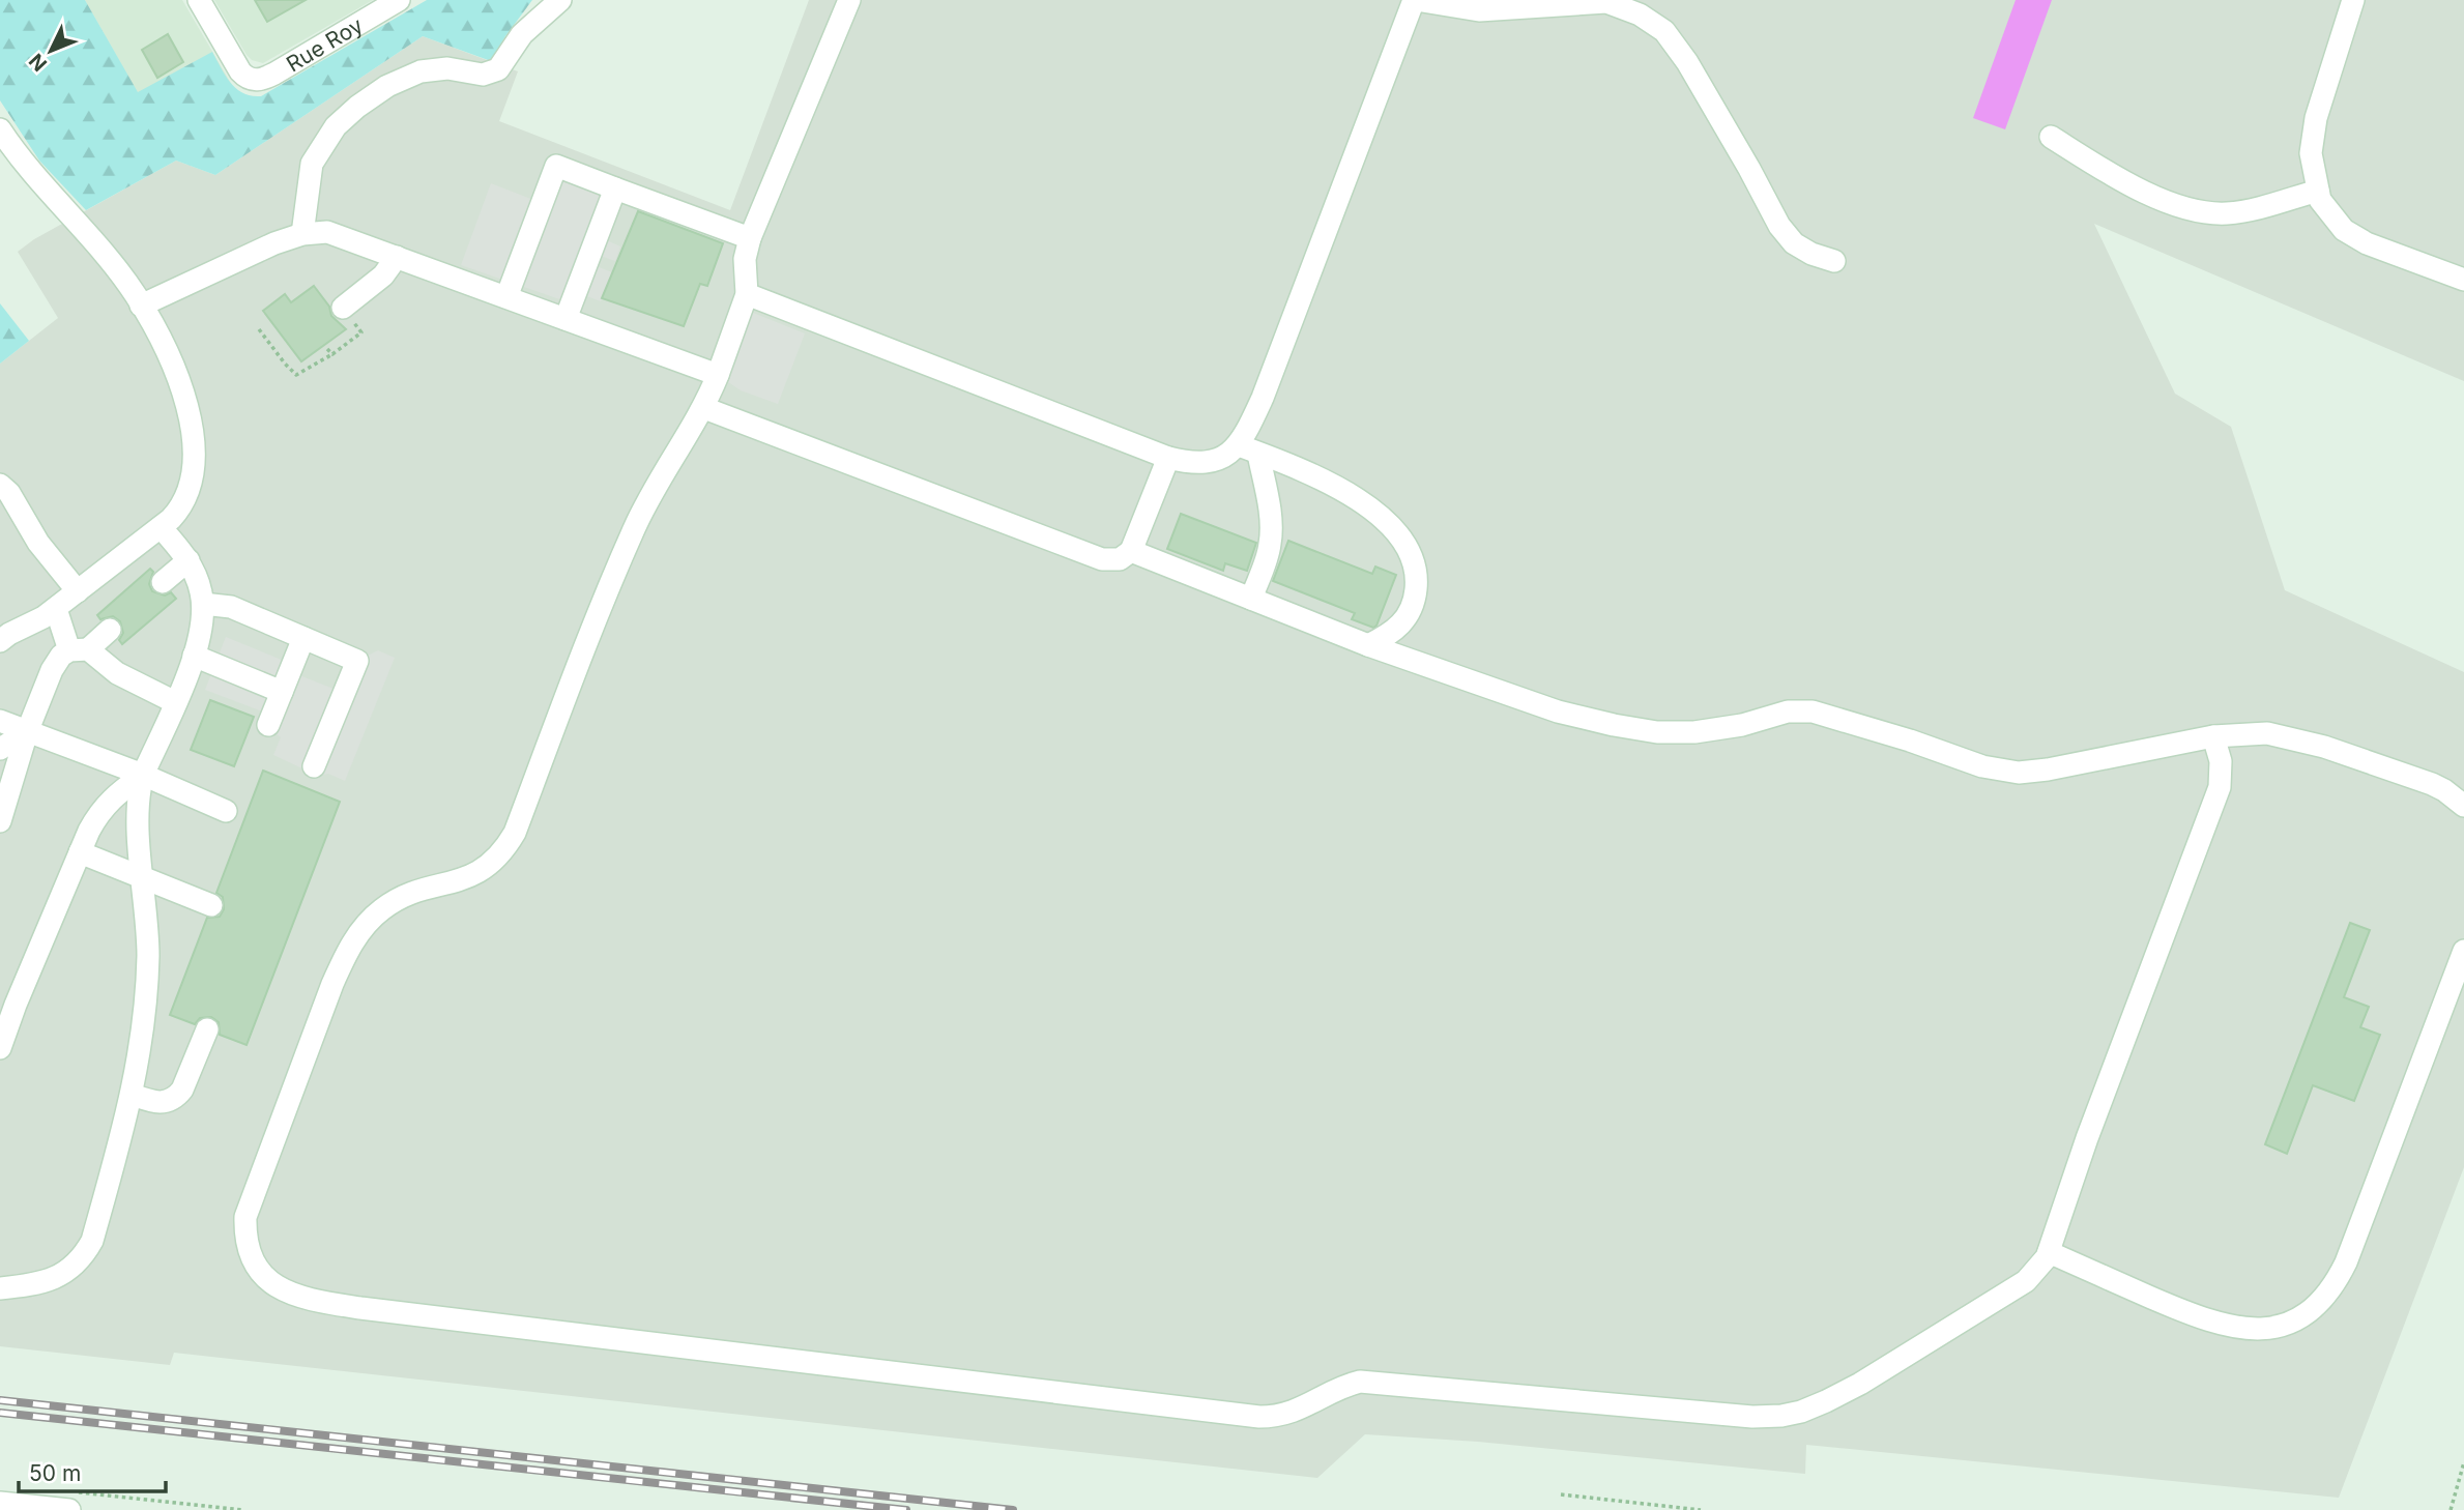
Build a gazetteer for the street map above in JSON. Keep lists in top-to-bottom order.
{
  "streets": {
    "street": ["Rue Roy"]
  },
  "scale_bar": "50 m",
  "north": "bottom left"
}
